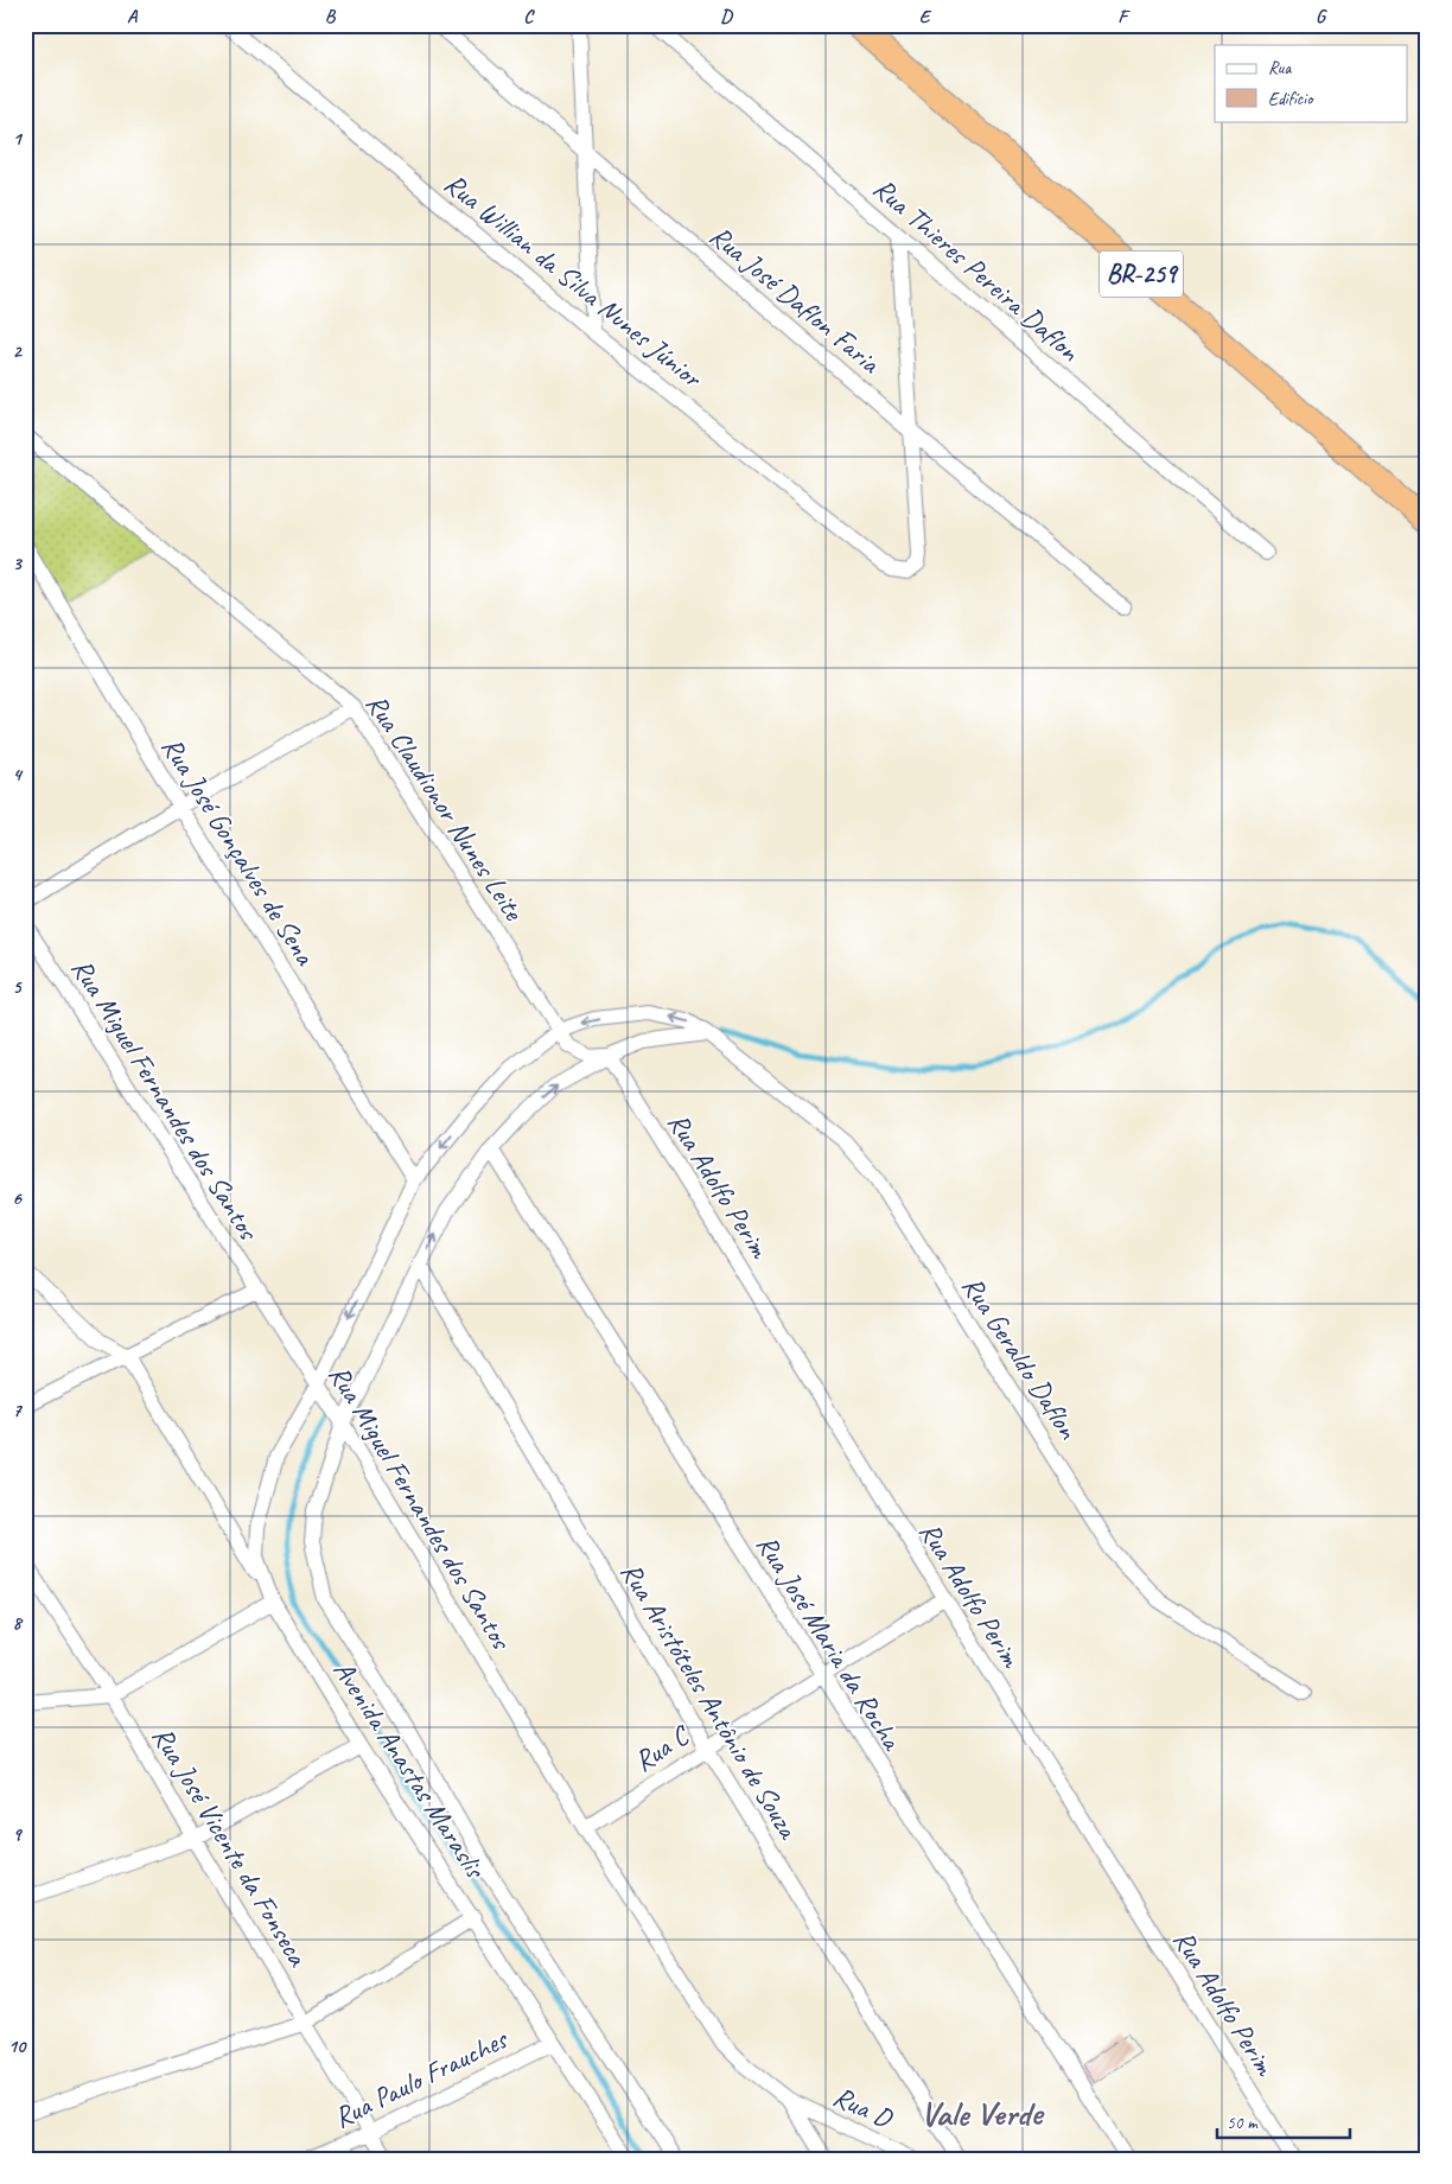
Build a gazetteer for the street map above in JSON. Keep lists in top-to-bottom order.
{
  "streets": {
    "highway": ["BR-259"],
    "street": [
      "Rua Thieres Pereira Daflon",
      "Rua Willian da Silva Nunes Júnior",
      "Rua José Daflon Faria",
      "Rua Claudionor Nunes Leite",
      "Rua José Gonçalves de Sena",
      "Rua Miguel Fernandes dos Santos",
      "Rua Adolfo Perim",
      "Rua Geraldo Daflon",
      "Rua José Maria da Rocha",
      "Rua Aristóteles Antônio de Souza",
      "Rua C",
      "Avenida Anastas Maraslis",
      "Rua José Vicente da Fonseca",
      "Rua Paulo Frauches",
      "Rua D"
    ]
  },
  "crossings": [
    ["Rua Willian da Silva Nunes Júnior", "Rua José Daflon Faria"],
    ["Rua Claudionor Nunes Leite", "Rua Adolfo Perim"],
    ["Rua Claudionor Nunes Leite", "Rua Geraldo Daflon"],
    ["Rua Claudionor Nunes Leite", "Avenida Anastas Maraslis"],
    ["Rua José Gonçalves de Sena", "Rua Geraldo Daflon"],
    ["Rua José Gonçalves de Sena", "Avenida Anastas Maraslis"],
    ["Rua Miguel Fernandes dos Santos", "Rua C"],
    ["Rua Miguel Fernandes dos Santos", "Avenida Anastas Maraslis"],
    ["Rua Miguel Fernandes dos Santos", "Rua D"],
    ["Rua Adolfo Perim", "Rua C"],
    ["Rua Adolfo Perim", "Avenida Anastas Maraslis"],
    ["Rua Geraldo Daflon", "Avenida Anastas Maraslis"],
    ["Rua José Maria da Rocha", "Rua C"],
    ["Rua José Maria da Rocha", "Avenida Anastas Maraslis"],
    ["Rua Aristóteles Antônio de Souza", "Rua C"],
    ["Rua Aristóteles Antônio de Souza", "Avenida Anastas Maraslis"],
    ["Avenida Anastas Maraslis", "Rua Paulo Frauches"],
    ["Rua José Vicente da Fonseca", "Rua Paulo Frauches"]
  ],
  "districts": ["Vale Verde"],
  "legend": ["Rua", "Edifício"],
  "scale_bar": "50 m",
  "grid": {
    "columns": [
      "A",
      "B",
      "C",
      "D",
      "E",
      "F",
      "G"
    ],
    "rows": [
      "1",
      "2",
      "3",
      "4",
      "5",
      "6",
      "7",
      "8",
      "9",
      "10"
    ]
  }
}
